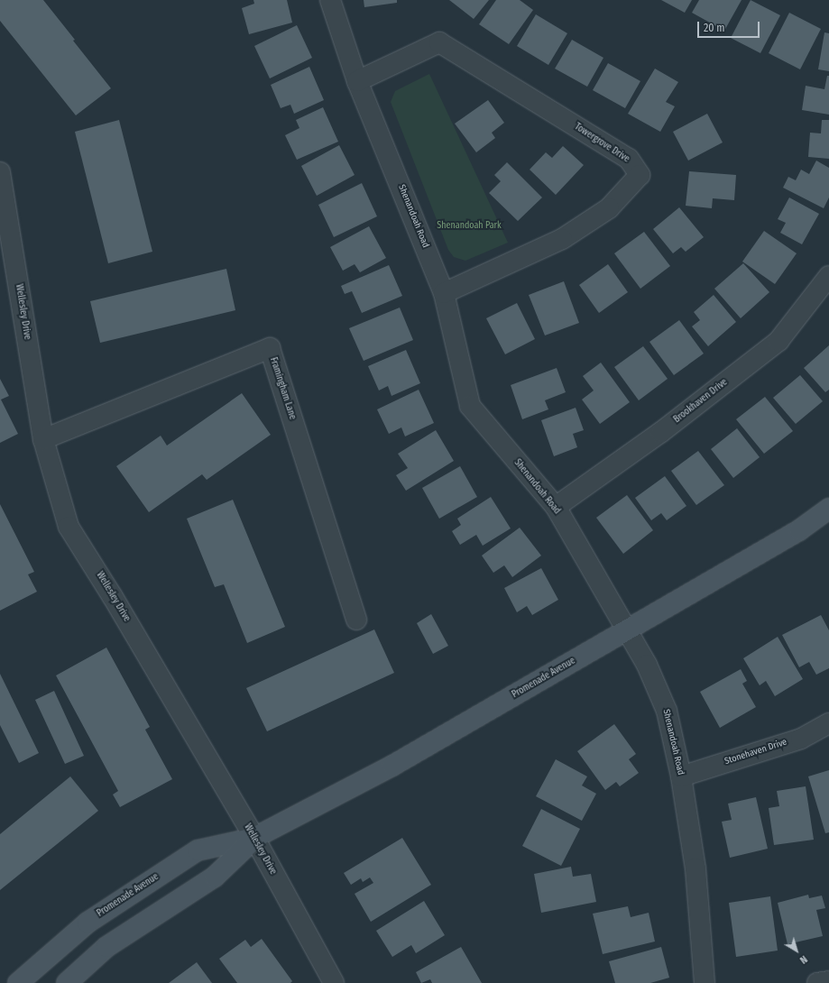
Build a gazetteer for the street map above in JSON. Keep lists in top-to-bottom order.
{
  "streets": {
    "main road": ["Promenade Avenue"],
    "street": [
      "Towergrove Drive",
      "Shenandoah Road",
      "Wellesley Drive",
      "Framingham Lane",
      "Brookhaven Drive",
      "Stonehaven Drive"
    ]
  },
  "crossings": [
    ["Towergrove Drive", "Shenandoah Road"],
    ["Shenandoah Road", "Brookhaven Drive"],
    ["Shenandoah Road", "Promenade Avenue"],
    ["Shenandoah Road", "Stonehaven Drive"],
    ["Wellesley Drive", "Framingham Lane"],
    ["Wellesley Drive", "Promenade Avenue"]
  ],
  "parks": ["Shenandoah Park"],
  "scale_bar": "20 m",
  "north": "bottom right"
}
